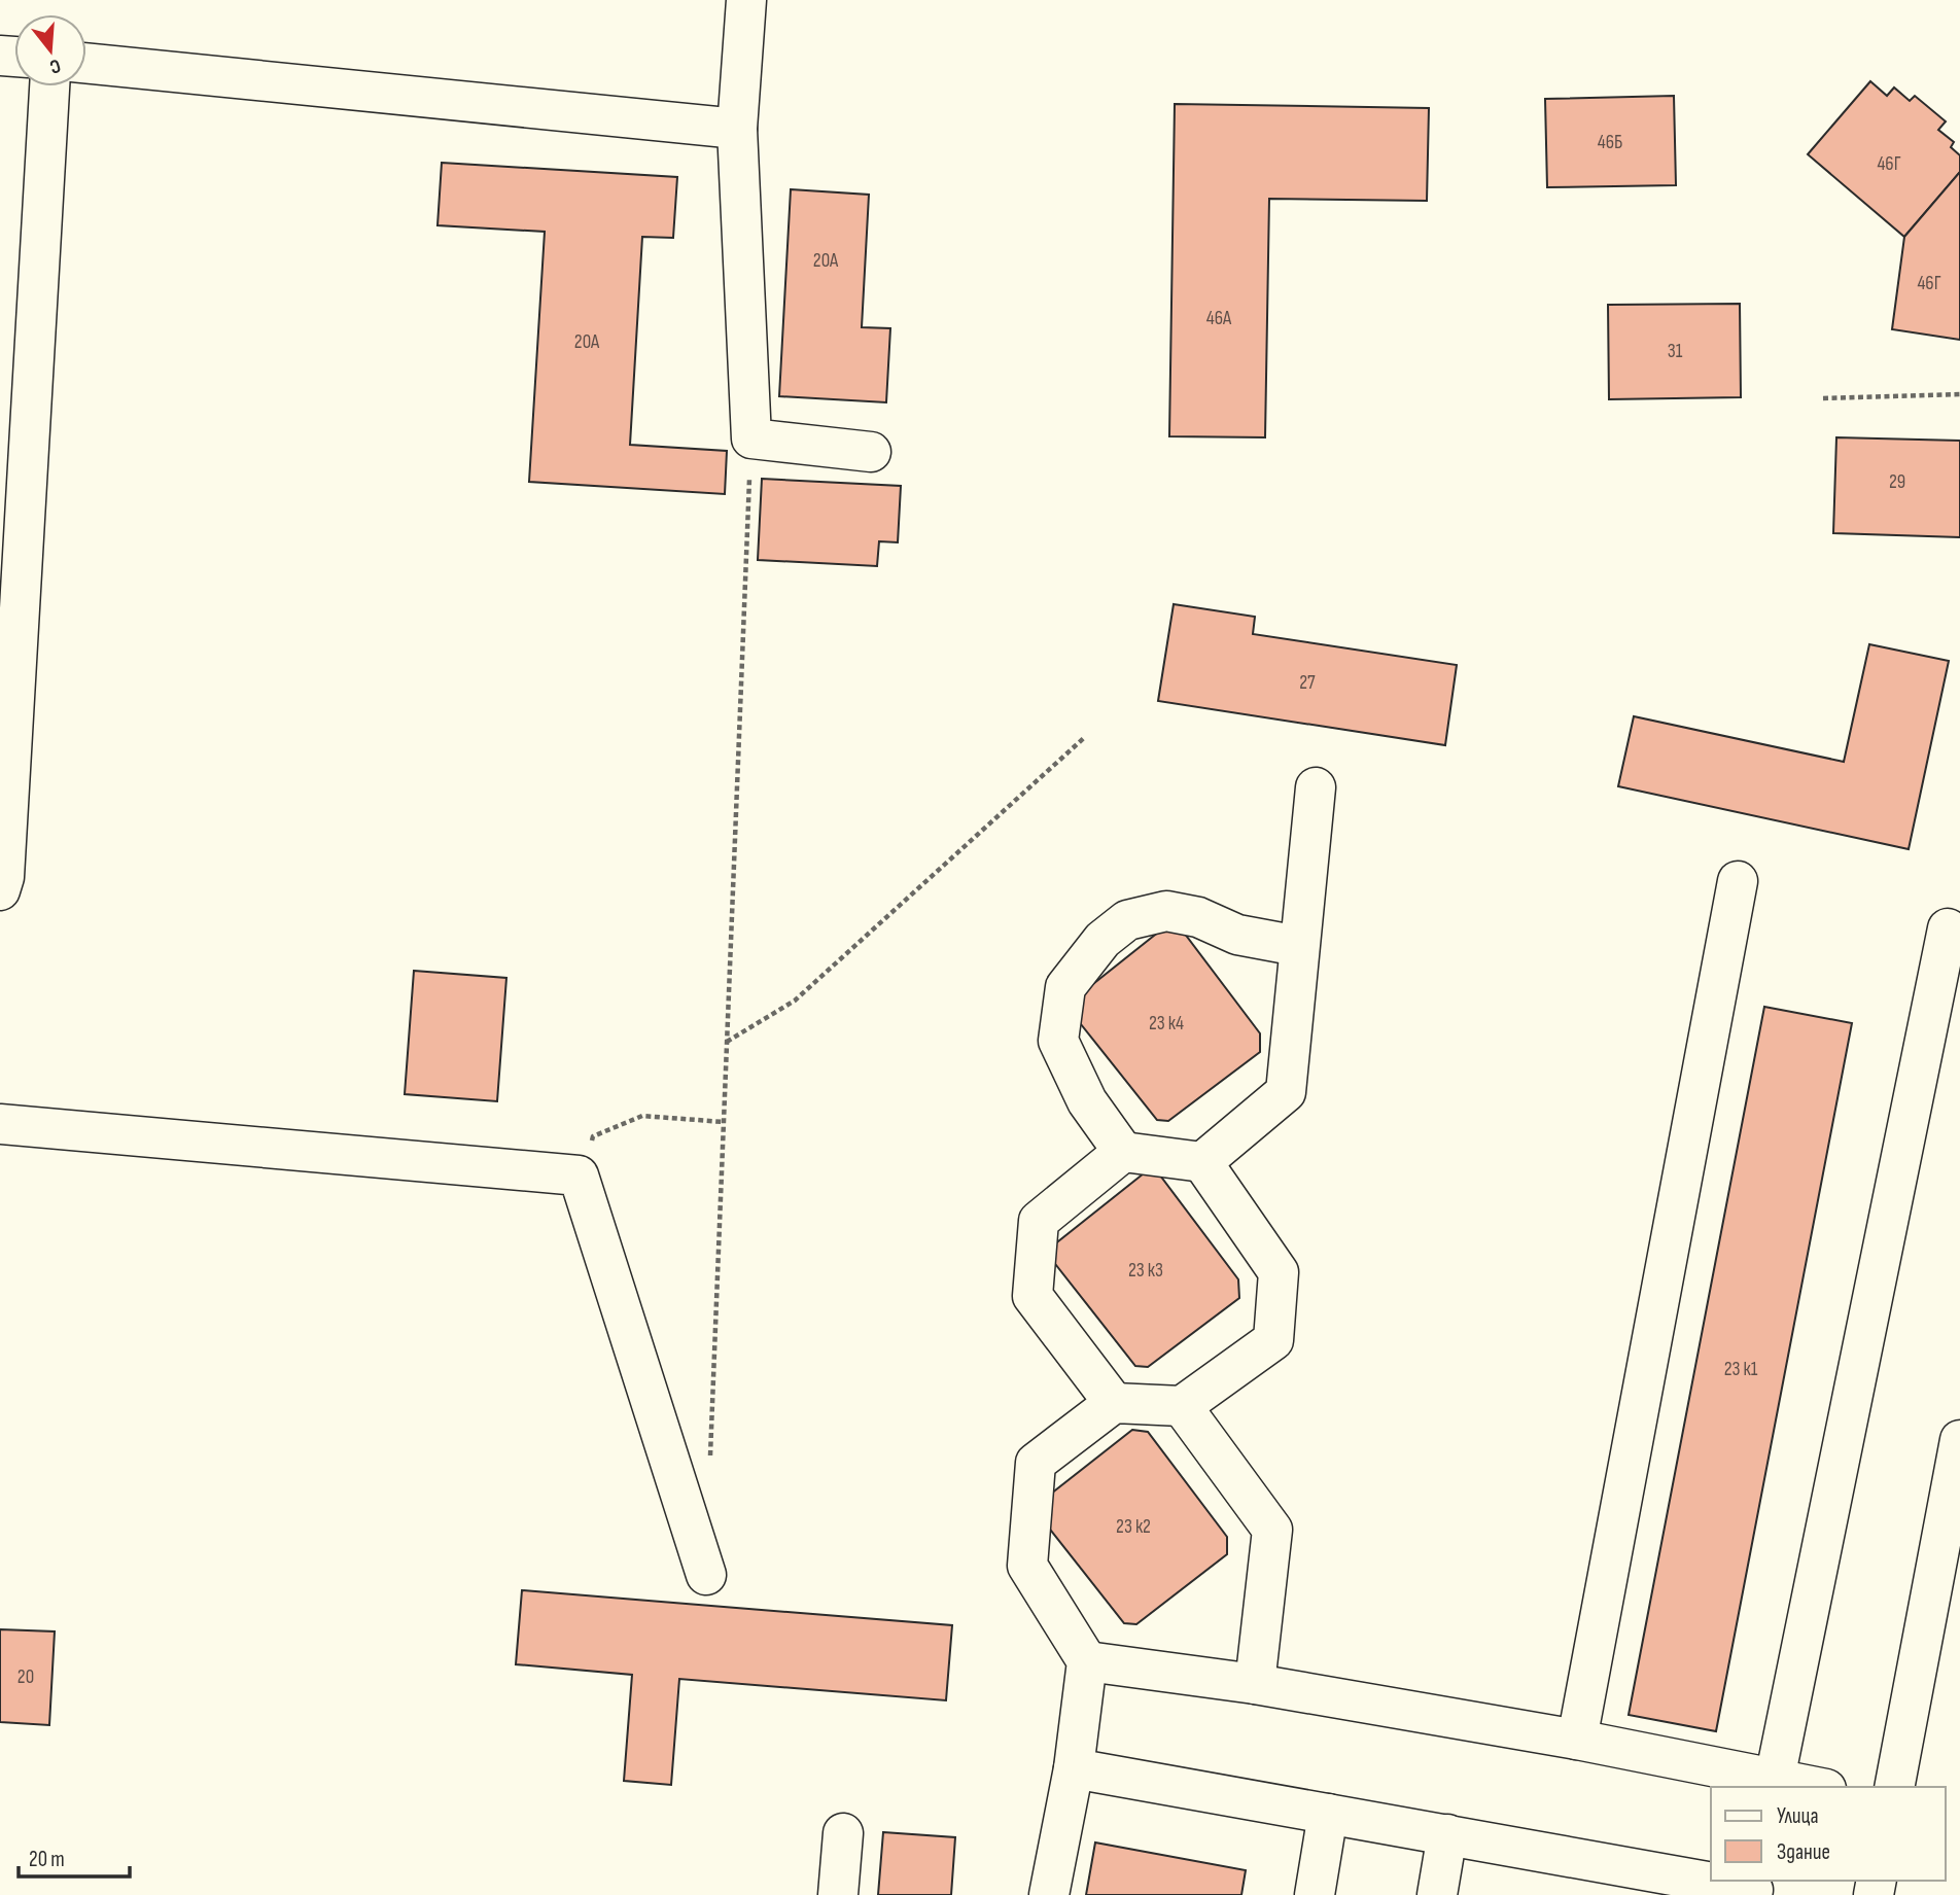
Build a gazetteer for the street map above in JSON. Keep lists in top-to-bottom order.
{
  "house_numbers": [
    "46Б",
    "46Г",
    "20А",
    "46Г",
    "46А",
    "20А",
    "31",
    "29",
    "27",
    "23 к4",
    "23 к3",
    "23 к1",
    "23 к2",
    "20"
  ],
  "legend": ["Улица", "Здание"],
  "scale_bar": "20 m",
  "north": "bottom"
}
